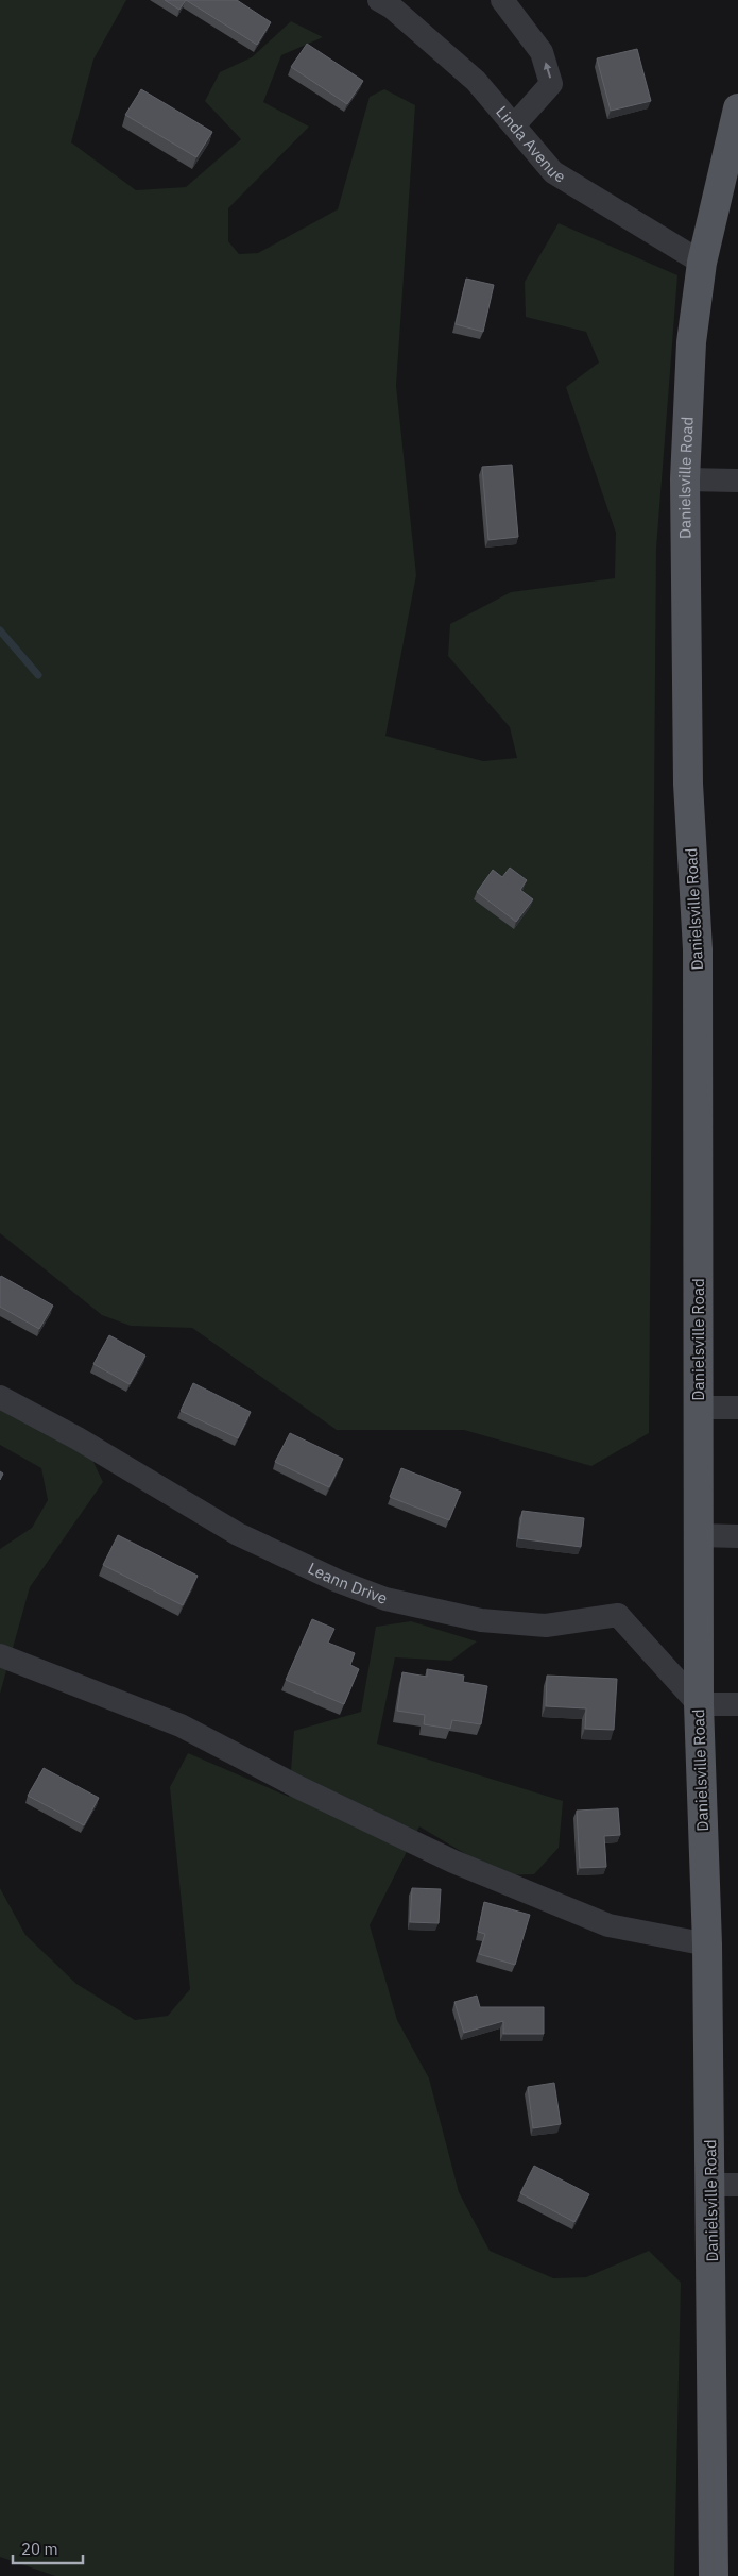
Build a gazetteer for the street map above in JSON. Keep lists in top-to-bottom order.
{
  "streets": {
    "main road": ["Danielsville Road"],
    "street": ["Linda Avenue", "Leann Drive"]
  },
  "crossings": [
    ["Linda Avenue", "Danielsville Road"],
    ["Danielsville Road", "Leann Drive"]
  ],
  "scale_bar": "20 m"
}
